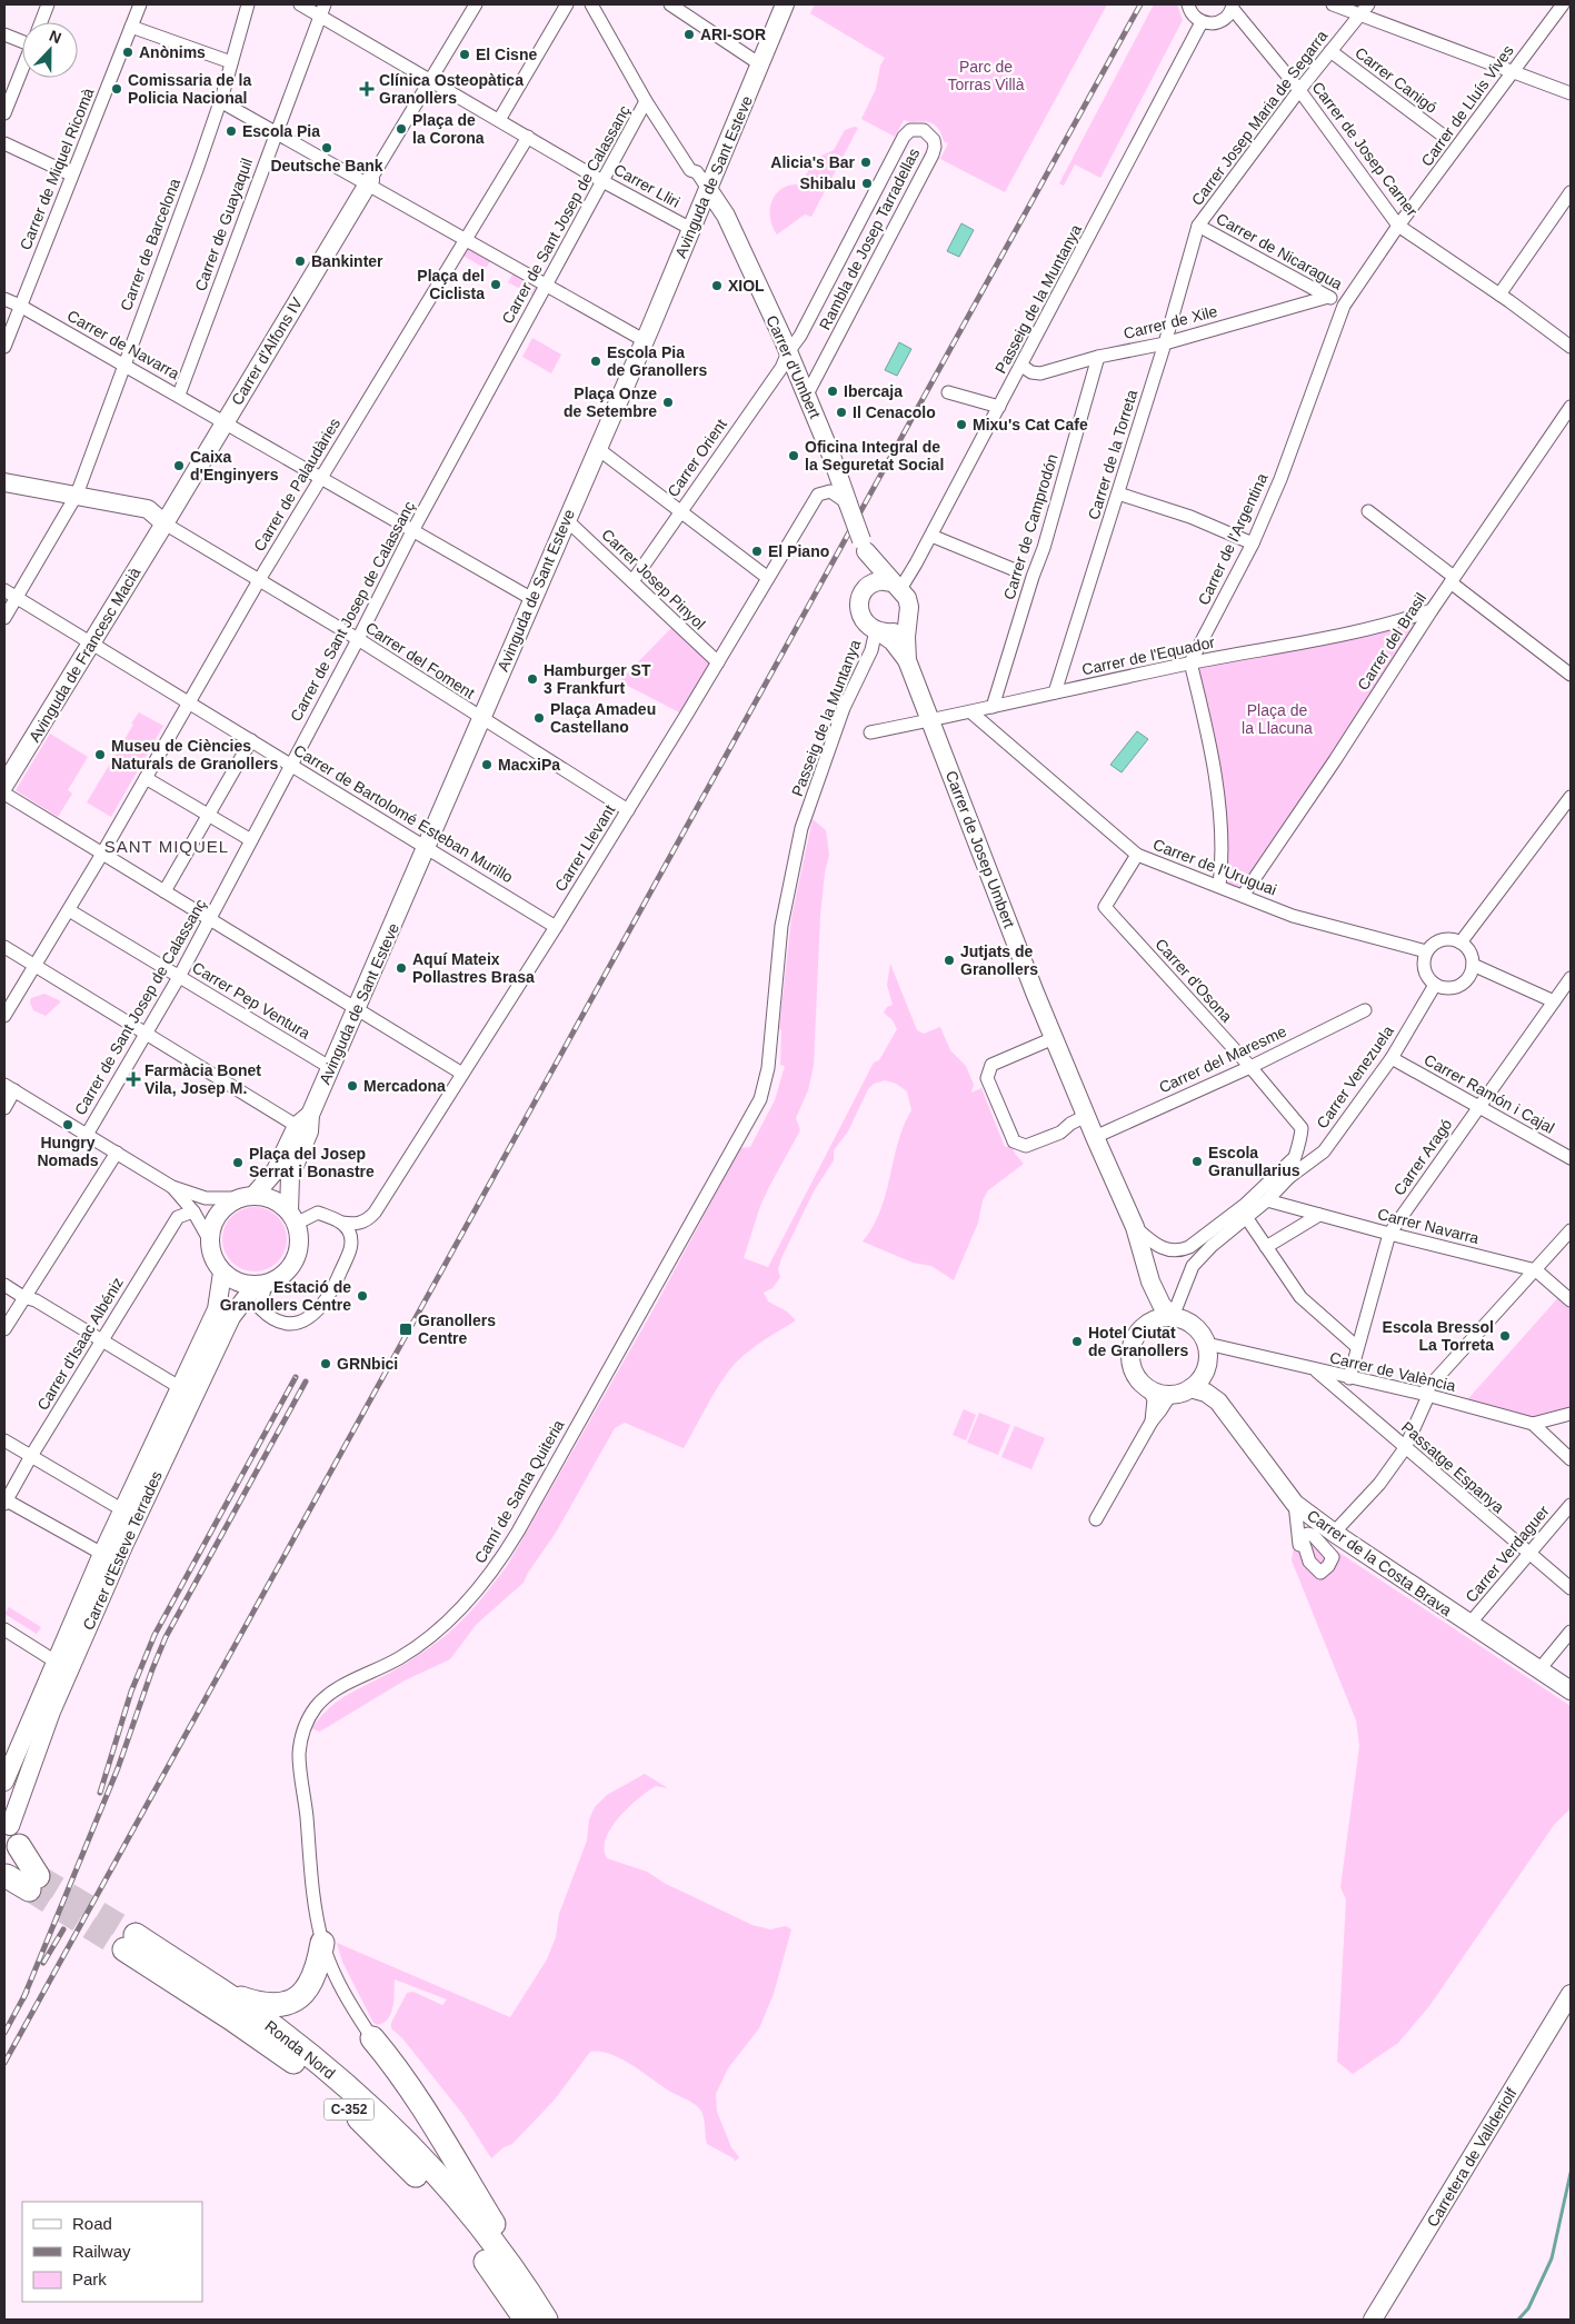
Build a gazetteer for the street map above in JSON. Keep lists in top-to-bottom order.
{
  "streets": {
    "highway": ["Ronda Nord", "C-352"],
    "street": [
      "Carrer Canigó",
      "Carrer de Lluís Vives",
      "Carrer Josep Maria de Segarra",
      "Carrer de Josep Carner",
      "Carrer de Miquel Ricomà",
      "Avinguda de Sant Esteve",
      "Carrer Lliri",
      "Carrer de Sant Josep de Calassanç",
      "Carrer de Guayaquil",
      "Rambla de Josep Tarradellas",
      "Carrer de Barcelona",
      "Carrer de Nicaragua",
      "Passeig de la Muntanya",
      "Carrer de Xile",
      "Carrer de Navarra",
      "Carrer d'Alfons IV",
      "Carrer d'Umbert",
      "Carrer de la Torreta",
      "Carrer Orient",
      "Carrer de Palaudàries",
      "Carrer de Camprodón",
      "Carrer de l'Argentina",
      "Carrer Josep Pinyol",
      "Carrer del Brasil",
      "Avinguda de Francesc Macià",
      "Carrer de l'Equador",
      "Carrer del Foment",
      "Carrer de Bartolomé Esteban Murillo",
      "Carrer Llevant",
      "Carrer de Josep Umbert",
      "Carrer de l'Uruguai",
      "Carrer d'Osona",
      "Carrer Pep Ventura",
      "Carrer del Maresme",
      "Carrer Venezuela",
      "Carrer Ramón i Cajal",
      "Carrer Aragó",
      "Carrer Navarra",
      "Carrer d'Isaac Albéniz",
      "Carrer de València",
      "Passatge Espanya",
      "Camí de Santa Quiteria",
      "Carrer d'Esteve Terrades",
      "Carrer Verdaguer",
      "Carrer de la Costa Brava",
      "Carretera de Vallderiolf"
    ]
  },
  "crossings": [
    ["Carrer Canigó", "Carrer Josep Maria de Segarra"],
    ["Carrer de Lluís Vives", "Carrer de Josep Carner"],
    ["Carrer de Lluís Vives", "Carrer de l'Argentina"],
    ["Carrer Josep Maria de Segarra", "Carrer de Josep Carner"],
    ["Carrer Josep Maria de Segarra", "Carrer de Nicaragua"],
    ["Carrer Josep Maria de Segarra", "Carrer de la Torreta"],
    ["Carrer de Josep Carner", "Carrer de l'Argentina"],
    ["Carrer de Miquel Ricomà", "Carrer de Navarra"],
    ["Avinguda de Sant Esteve", "Carrer Lliri"],
    ["Avinguda de Sant Esteve", "Carrer de Navarra"],
    ["Avinguda de Sant Esteve", "Carrer d'Umbert"],
    ["Avinguda de Sant Esteve", "Carrer Josep Pinyol"],
    ["Avinguda de Sant Esteve", "Carrer del Foment"],
    ["Avinguda de Sant Esteve", "Carrer de Bartolomé Esteban Murillo"],
    ["Avinguda de Sant Esteve", "Carrer Pep Ventura"],
    ["Avinguda de Sant Esteve", "Carrer d'Esteve Terrades"],
    ["Carrer Lliri", "Carrer de Sant Josep de Calassanç"],
    ["Carrer Lliri", "Carrer de Palaudàries"],
    ["Carrer de Sant Josep de Calassanç", "Carrer de Navarra"],
    ["Carrer de Sant Josep de Calassanç", "Carrer del Foment"],
    ["Carrer de Sant Josep de Calassanç", "Carrer de Bartolomé Esteban Murillo"],
    ["Carrer de Sant Josep de Calassanç", "Carrer Pep Ventura"],
    ["Carrer de Guayaquil", "Carrer de Navarra"],
    ["Rambla de Josep Tarradellas", "Carrer d'Umbert"],
    ["Rambla de Josep Tarradellas", "Carrer Orient"],
    ["Carrer de Barcelona", "Carrer de Navarra"],
    ["Carrer de Barcelona", "Carrer de Bartolomé Esteban Murillo"],
    ["Carrer de Nicaragua", "Carrer de Xile"],
    ["Carrer de Nicaragua", "Carrer de la Torreta"],
    ["Carrer de Nicaragua", "Carrer de l'Argentina"],
    ["Passeig de la Muntanya", "Carrer de Xile"],
    ["Passeig de la Muntanya", "Camí de Santa Quiteria"],
    ["Carrer de Xile", "Carrer de la Torreta"],
    ["Carrer de Xile", "Carrer de Camprodón"],
    ["Carrer de Navarra", "Carrer d'Alfons IV"],
    ["Carrer de Navarra", "Carrer de Palaudàries"],
    ["Carrer d'Alfons IV", "Avinguda de Francesc Macià"],
    ["Carrer d'Alfons IV", "Carrer del Foment"],
    ["Carrer d'Umbert", "Carrer Orient"],
    ["Carrer d'Umbert", "Carrer Llevant"],
    ["Carrer de la Torreta", "Carrer de l'Equador"],
    ["Carrer Orient", "Carrer Josep Pinyol"],
    ["Carrer de Palaudàries", "Carrer del Foment"],
    ["Carrer de Palaudàries", "Carrer de Bartolomé Esteban Murillo"],
    ["Carrer de Palaudàries", "Carrer Pep Ventura"],
    ["Carrer de Camprodón", "Carrer de l'Equador"],
    ["Carrer de l'Argentina", "Carrer de l'Equador"],
    ["Carrer Josep Pinyol", "Carrer Llevant"],
    ["Carrer del Brasil", "Carrer de l'Equador"],
    ["Carrer del Brasil", "Carrer de l'Uruguai"],
    ["Avinguda de Francesc Macià", "Carrer del Foment"],
    ["Avinguda de Francesc Macià", "Carrer de Bartolomé Esteban Murillo"],
    ["Carrer de l'Equador", "Carrer de Josep Umbert"],
    ["Carrer de l'Equador", "Carrer de l'Uruguai"],
    ["Carrer del Foment", "Carrer Llevant"],
    ["Carrer de Bartolomé Esteban Murillo", "Carrer Llevant"],
    ["Carrer de Josep Umbert", "Carrer del Maresme"],
    ["Carrer de Josep Umbert", "Carrer Venezuela"],
    ["Carrer de l'Uruguai", "Carrer d'Osona"],
    ["Carrer de l'Uruguai", "Carrer Venezuela"],
    ["Carrer d'Osona", "Carrer del Maresme"],
    ["Carrer d'Osona", "Carrer Venezuela"],
    ["Carrer Venezuela", "Carrer Ramón i Cajal"],
    ["Carrer Venezuela", "Carrer Navarra"],
    ["Carrer Venezuela", "Carrer de València"],
    ["Carrer Venezuela", "Carrer de la Costa Brava"],
    ["Carrer Ramón i Cajal", "Carrer Aragó"],
    ["Carrer Aragó", "Carrer Navarra"],
    ["Carrer Aragó", "Carrer de València"],
    ["Carrer de València", "Passatge Espanya"],
    ["Carrer de València", "Carrer de la Costa Brava"],
    ["Passatge Espanya", "Carrer Verdaguer"],
    ["Carrer Verdaguer", "Carrer de la Costa Brava"]
  ],
  "districts": ["SANT MIQUEL"],
  "parks": ["Parc de Torras Villà", "Plaça de la Llacuna"],
  "places": {
    "other": [
      "ARI-SOR",
      "Anònims",
      "El Cisne",
      "Comissaria de la Policia Nacional",
      "Plaça de la Corona",
      "Escola Pia",
      "Deutsche Bank",
      "Alicia's Bar",
      "Shibalu",
      "Bankinter",
      "Plaça del Ciclista",
      "XIOL",
      "Escola Pia de Granollers",
      "Ibercaja",
      "Plaça Onze de Setembre",
      "Il Cenacolo",
      "Mixu's Cat Cafe",
      "Oficina Integral de la Seguretat Social",
      "Caixa d'Enginyers",
      "El Piano",
      "Hamburger ST 3 Frankfurt",
      "Plaça Amadeu Castellano",
      "Museu de Ciències Naturals de Granollers",
      "MacxiPa",
      "Jutjats de Granollers",
      "Aquí Mateix Pollastres Brasa",
      "Mercadona",
      "Hungry Nomads",
      "Escola Granullarius",
      "Plaça del Josep Serrat i Bonastre",
      "Estació de Granollers Centre",
      "Escola Bressol La Torreta",
      "Hotel Ciutat de Granollers",
      "GRNbici"
    ],
    "health": ["Clínica Osteopàtica Granollers", "Farmàcia Bonet Vila, Josep M."],
    "transit": ["Granollers Centre"]
  },
  "legend": ["Road", "Railway", "Park"],
  "north": "top"
}
